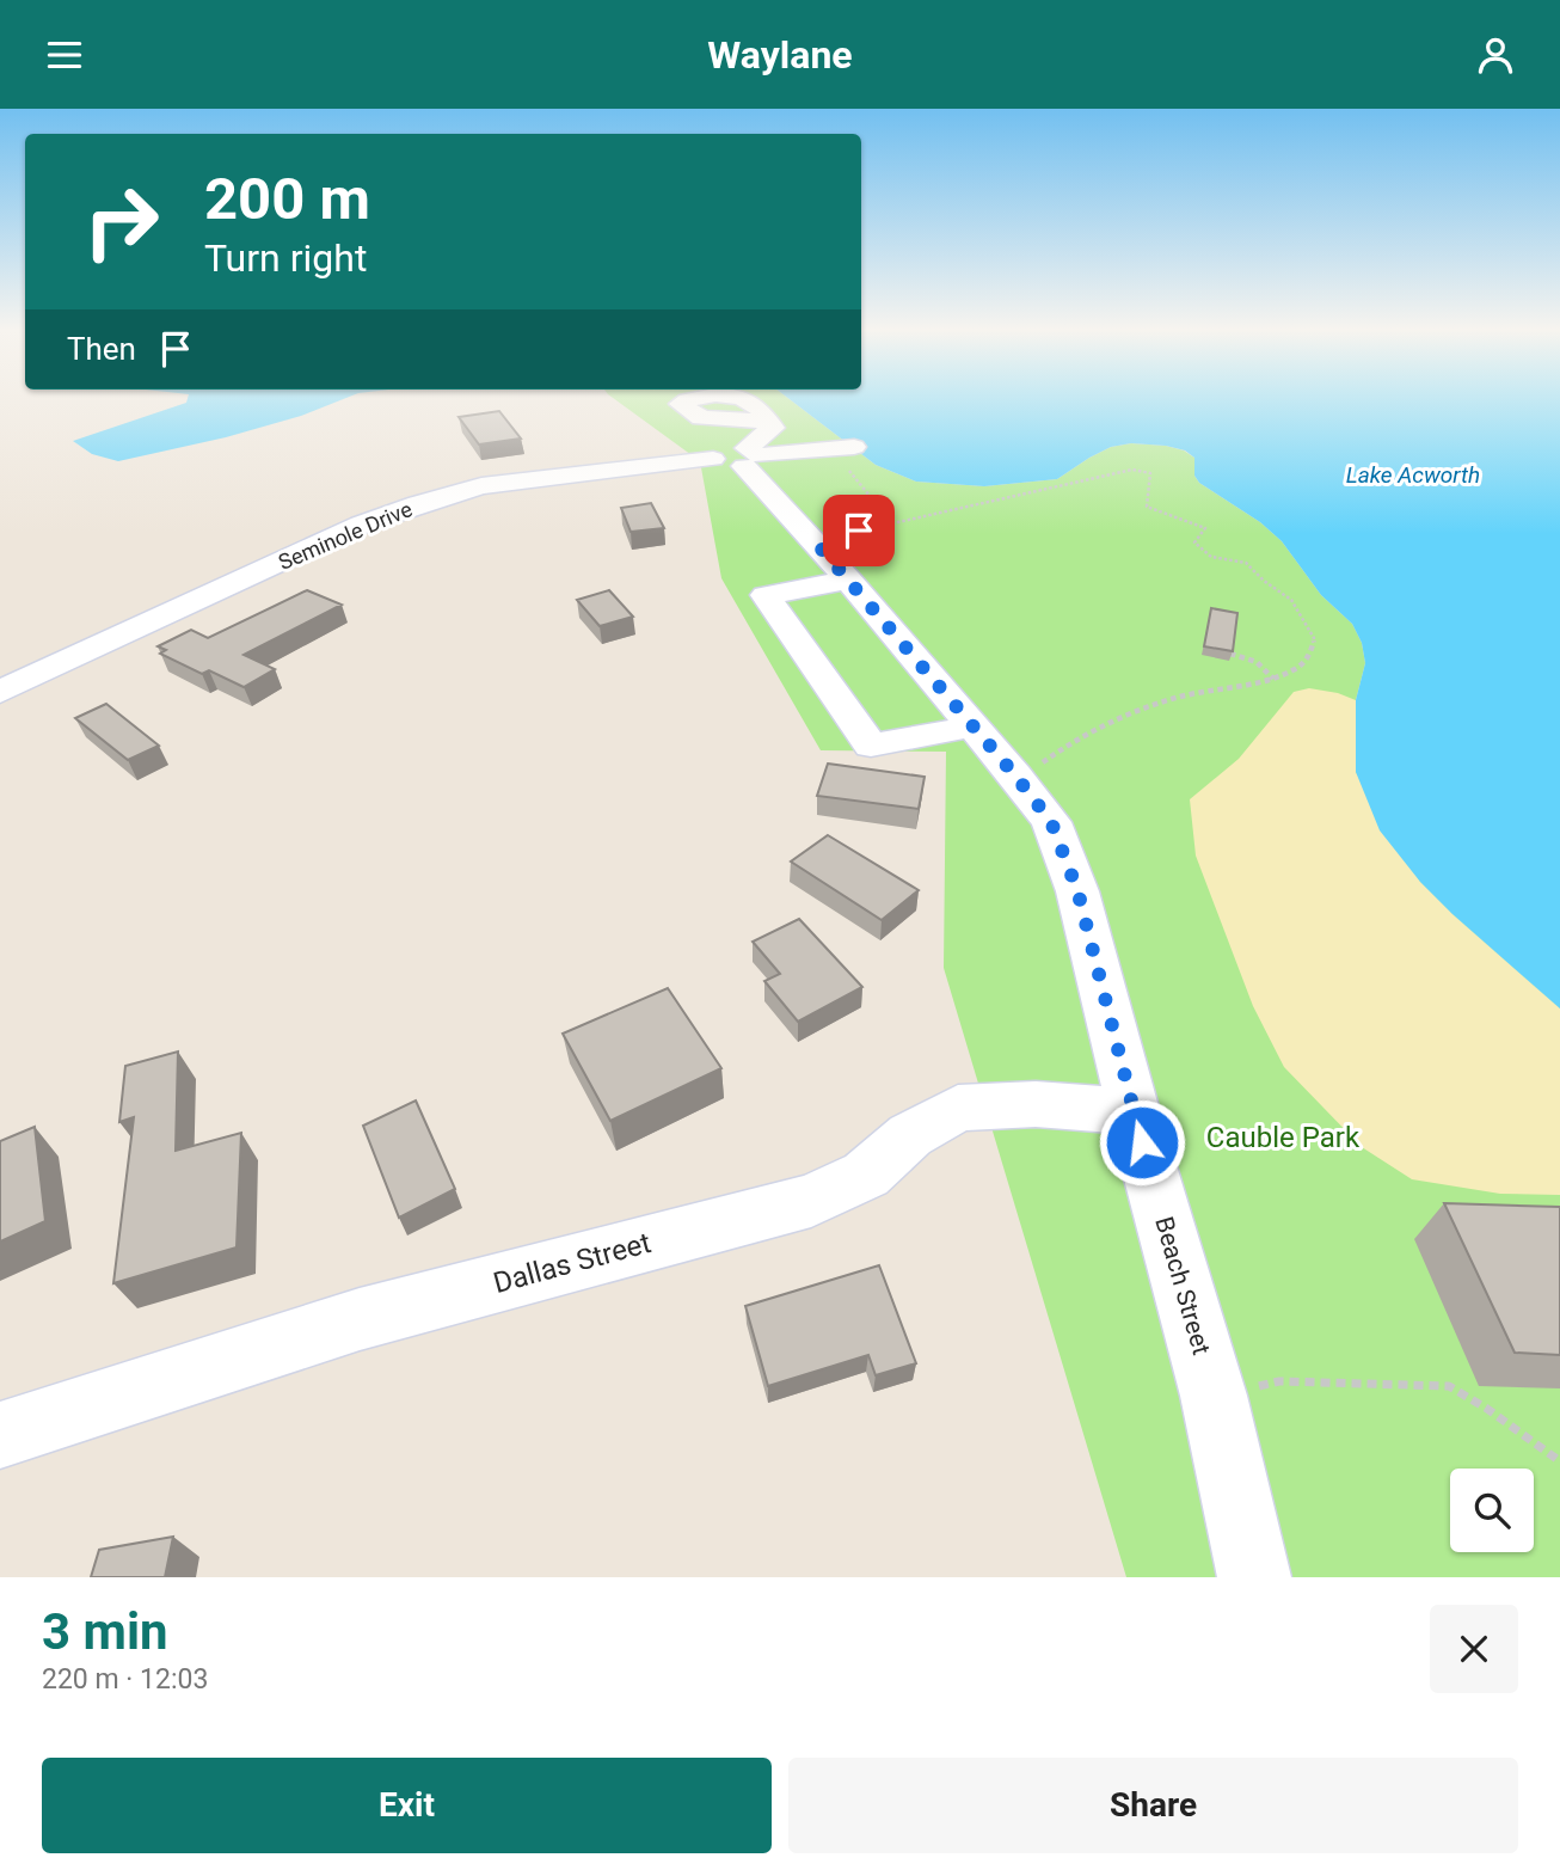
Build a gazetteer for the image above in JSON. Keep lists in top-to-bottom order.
{
  "streets": {
    "street": ["Seminole Drive", "Dallas Street", "Beach Street"]
  },
  "crossings": [
    ["Seminole Drive", "Beach Street"],
    ["Dallas Street", "Beach Street"]
  ],
  "water": ["Lake Acworth"],
  "parks": ["Cauble Park"],
  "page": {
    "header": "Waylane",
    "turn": ["200 m", "Turn right"],
    "then": "Then",
    "heading": ["3 min", "220 m · 12:03"],
    "buttons": ["Exit", "Share"]
  }
}
